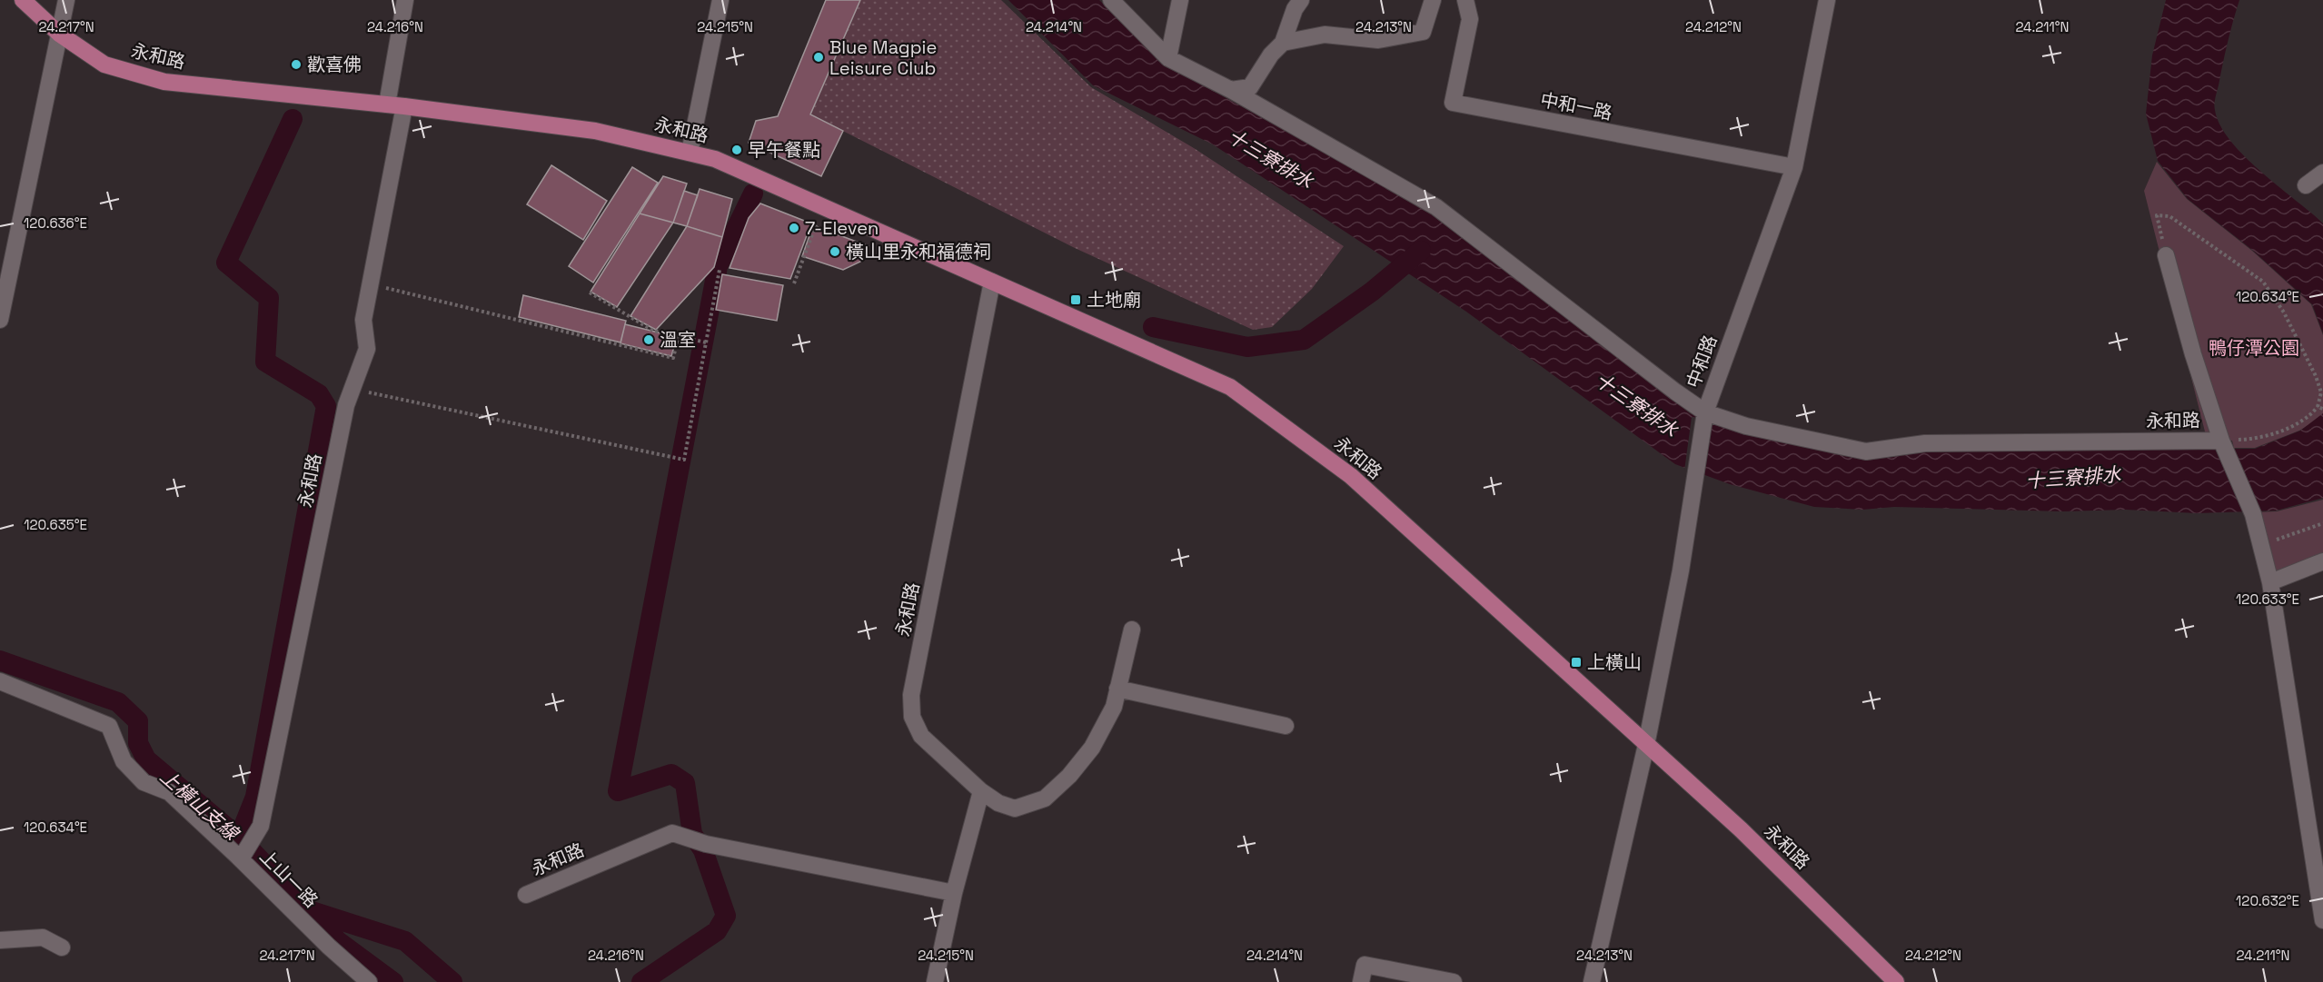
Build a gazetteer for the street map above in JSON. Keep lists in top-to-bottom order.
{
  "streets": {
    "main road": ["永和路"],
    "street": ["中和一路", "中和路", "上山一路"]
  },
  "crossings": [
    ["永和路", "中和路"],
    ["永和路", "上山一路"],
    ["中和一路", "中和路"]
  ],
  "water": ["十三寮排水", "上橫山支線"],
  "parks": ["鴨仔潭公園"],
  "places": {
    "other": [
      "Blue Magpie Leisure Club",
      "歡喜佛",
      "早午餐點",
      "7-Eleven",
      "橫山里永和福德祠",
      "溫室"
    ],
    "transit": ["土地廟", "上橫山"]
  },
  "coordinates": [
    "24.217°N",
    "24.216°N",
    "24.215°N",
    "24.214°N",
    "24.213°N",
    "24.212°N",
    "24.211°N",
    "120.636°E",
    "120.634°E",
    "120.635°E",
    "120.633°E",
    "120.632°E"
  ]
}
